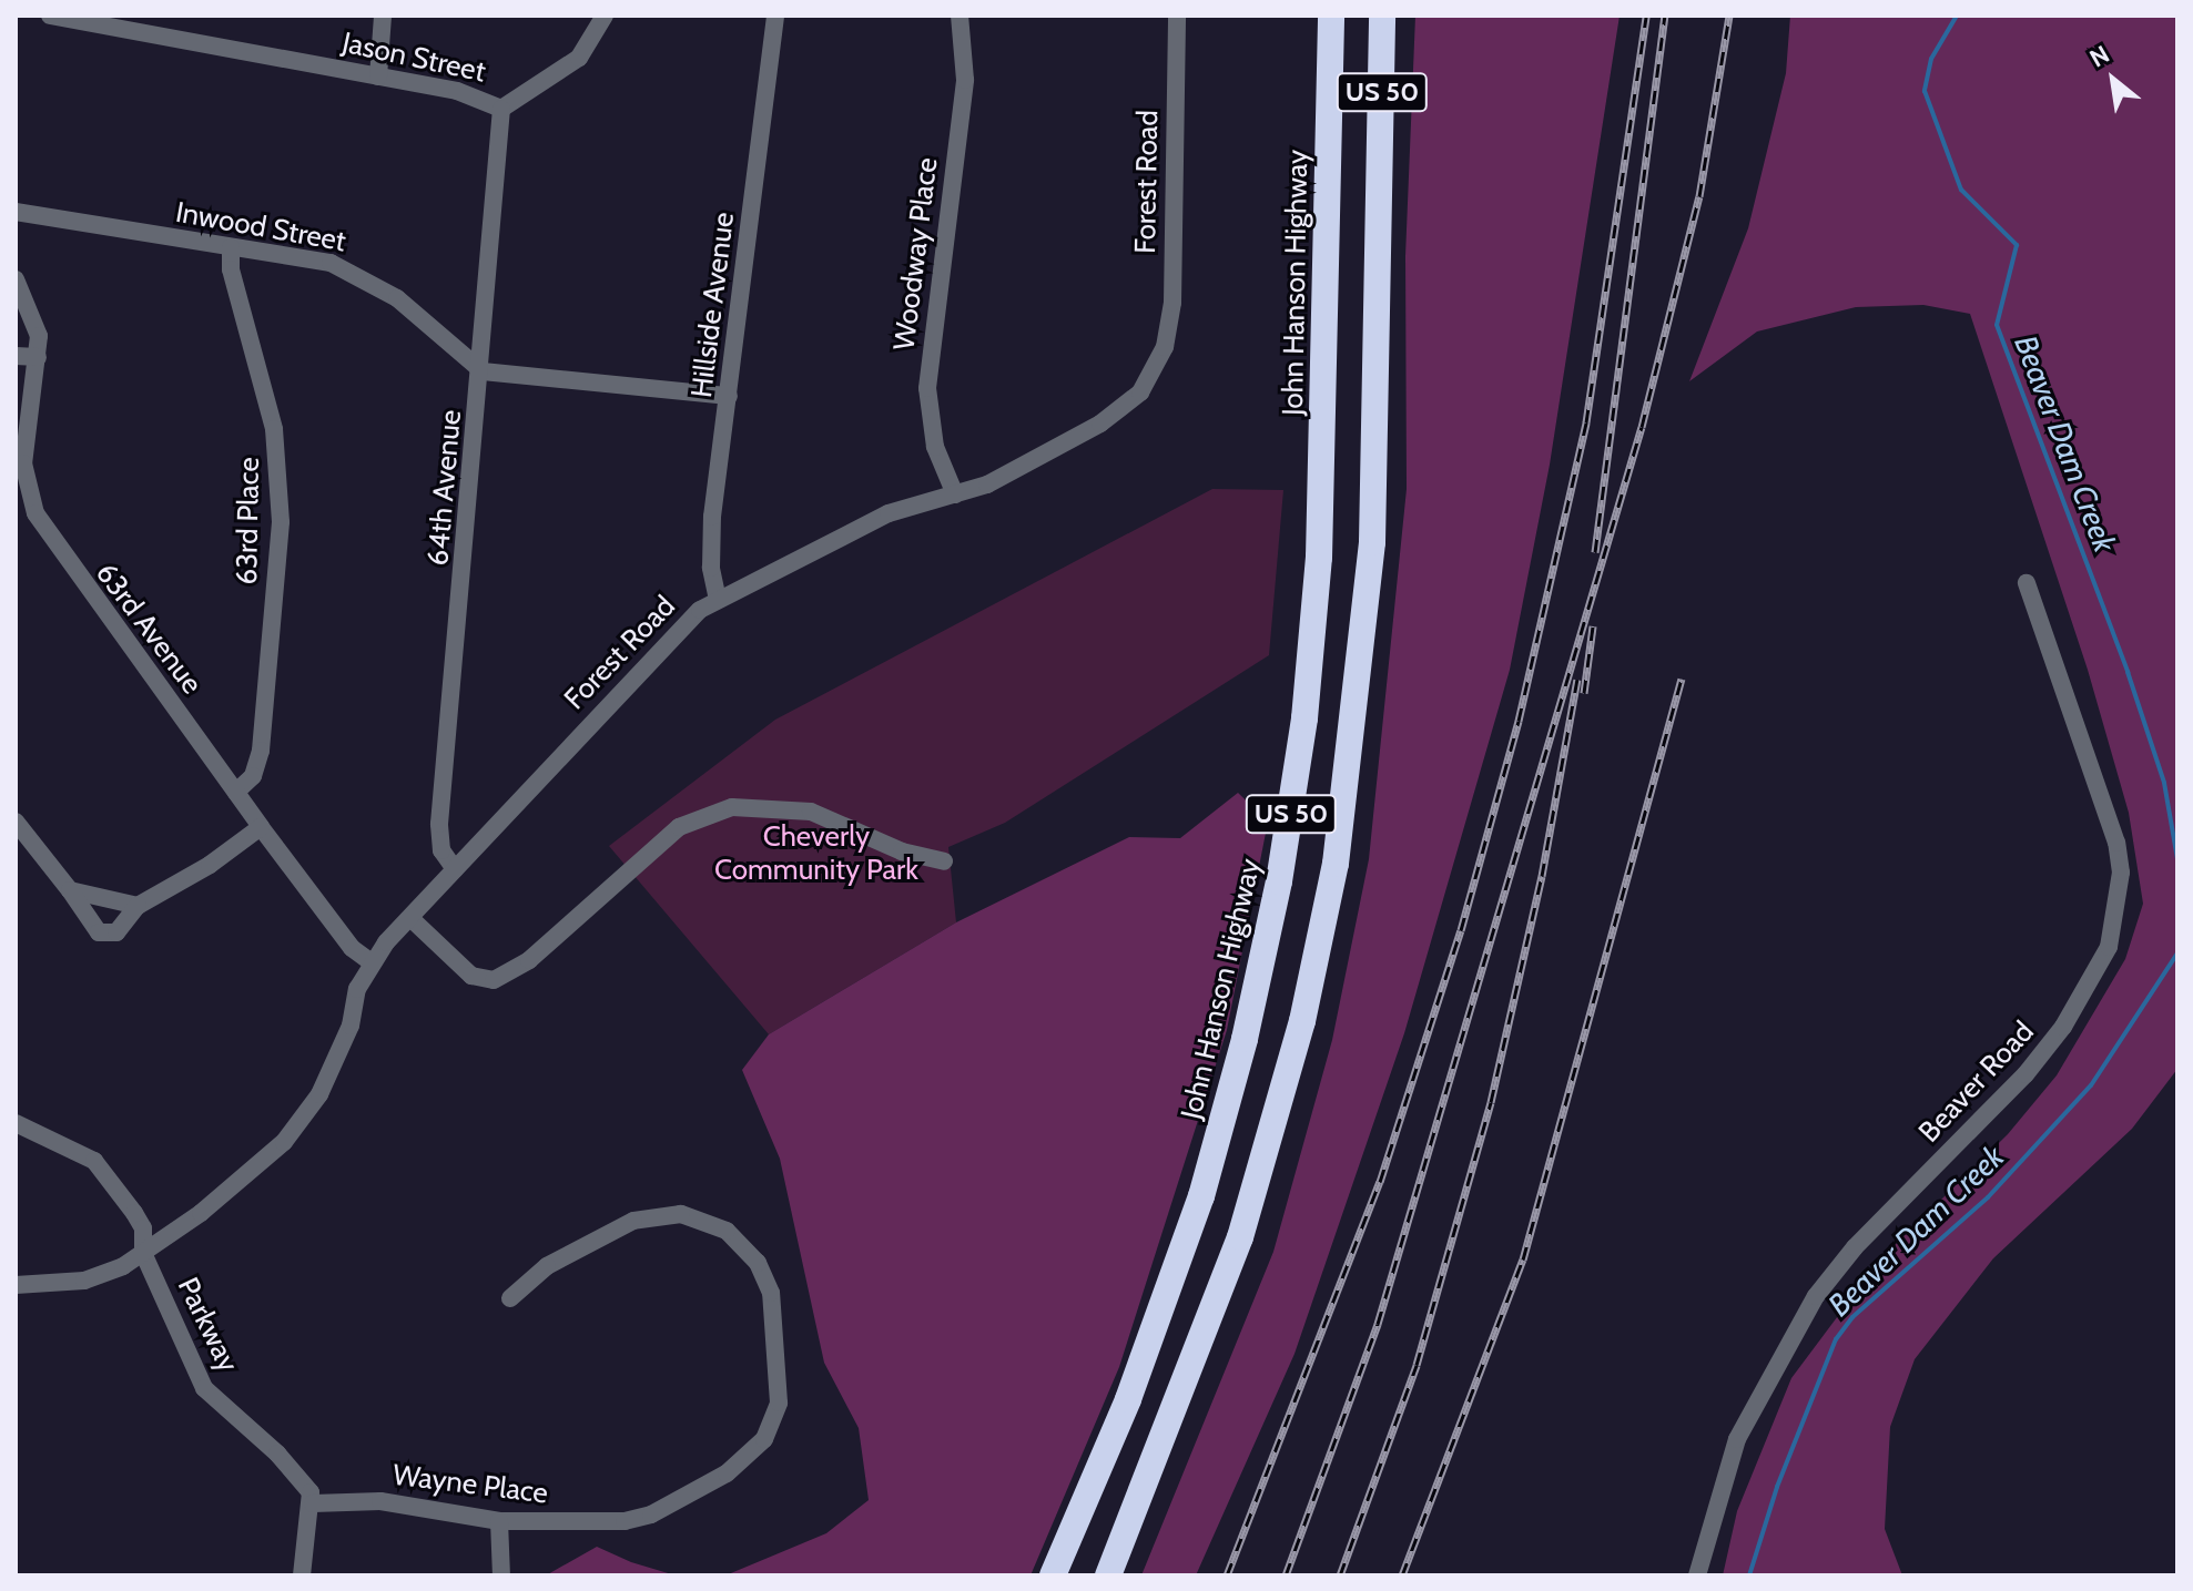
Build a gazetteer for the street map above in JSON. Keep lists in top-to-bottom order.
{
  "streets": {
    "highway": ["US 50", "John Hanson Highway"],
    "street": [
      "Jason Street",
      "Forest Road",
      "Inwood Street",
      "Woodway Place",
      "Hillside Avenue",
      "64th Avenue",
      "63rd Place",
      "63rd Avenue",
      "Beaver Road",
      "Parkway",
      "Wayne Place"
    ]
  },
  "crossings": [
    ["Jason Street", "64th Avenue"],
    ["Forest Road", "Woodway Place"],
    ["Forest Road", "Hillside Avenue"],
    ["Forest Road", "64th Avenue"],
    ["Forest Road", "63rd Avenue"],
    ["Forest Road", "Parkway"],
    ["Inwood Street", "64th Avenue"],
    ["Inwood Street", "63rd Place"],
    ["63rd Place", "63rd Avenue"],
    ["Parkway", "Wayne Place"]
  ],
  "water": ["Beaver Dam Creek"],
  "parks": ["Cheverly Community Park"],
  "north": "top left"
}
